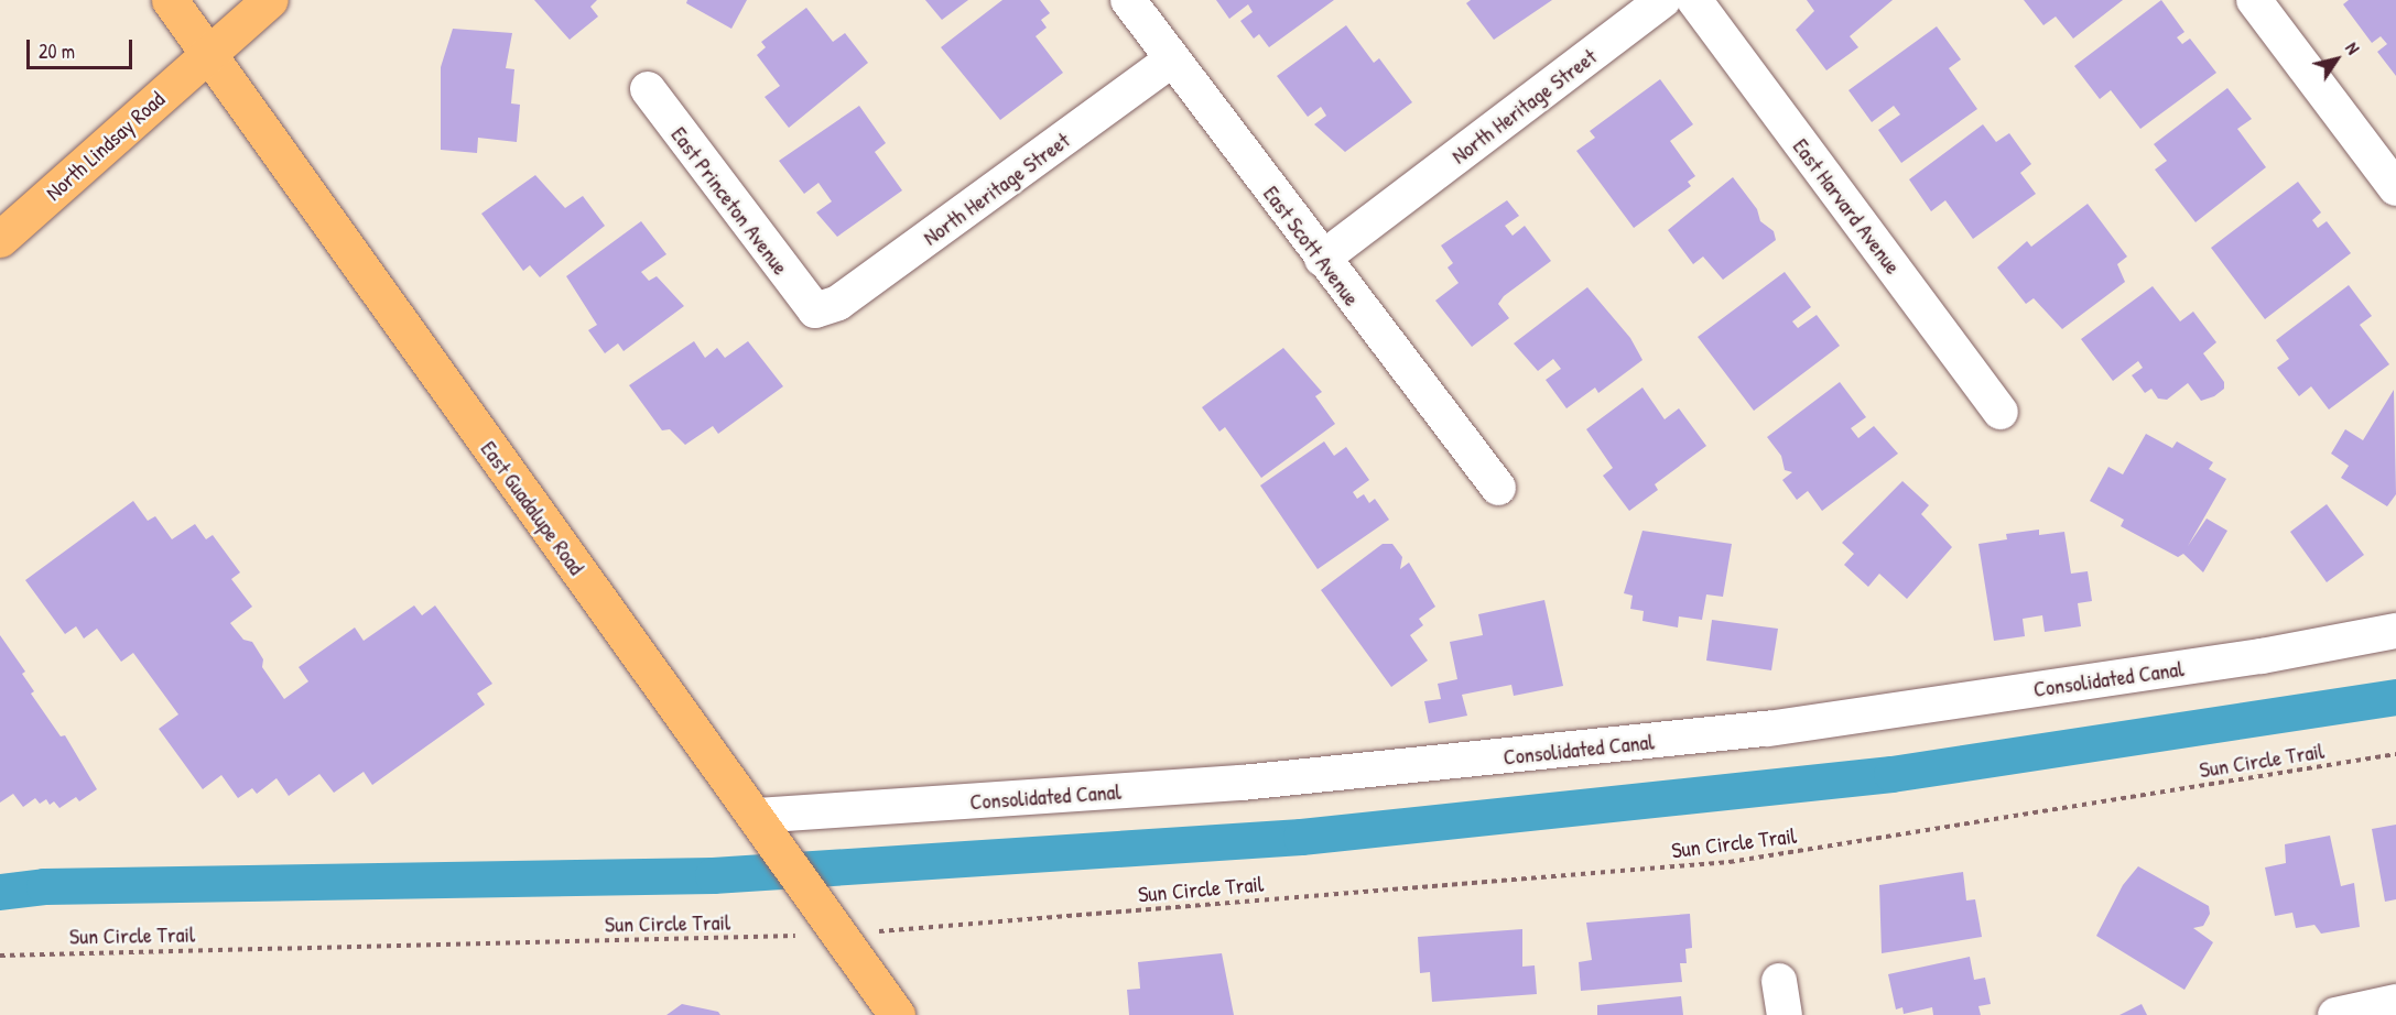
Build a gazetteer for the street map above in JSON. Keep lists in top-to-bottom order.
{
  "streets": {
    "main road": ["North Lindsay Road", "East Guadalupe Road"],
    "street": [
      "North Heritage Street",
      "East Princeton Avenue",
      "East Harvard Avenue",
      "East Scott Avenue",
      "Consolidated Canal"
    ],
    "path": ["Sun Circle Trail"]
  },
  "crossings": [
    ["North Heritage Street", "East Princeton Avenue"],
    ["North Heritage Street", "East Scott Avenue"],
    ["North Lindsay Road", "East Guadalupe Road"],
    ["East Guadalupe Road", "Consolidated Canal"],
    ["East Guadalupe Road", "Sun Circle Trail"]
  ],
  "scale_bar": "20 m",
  "north": "top right"
}
